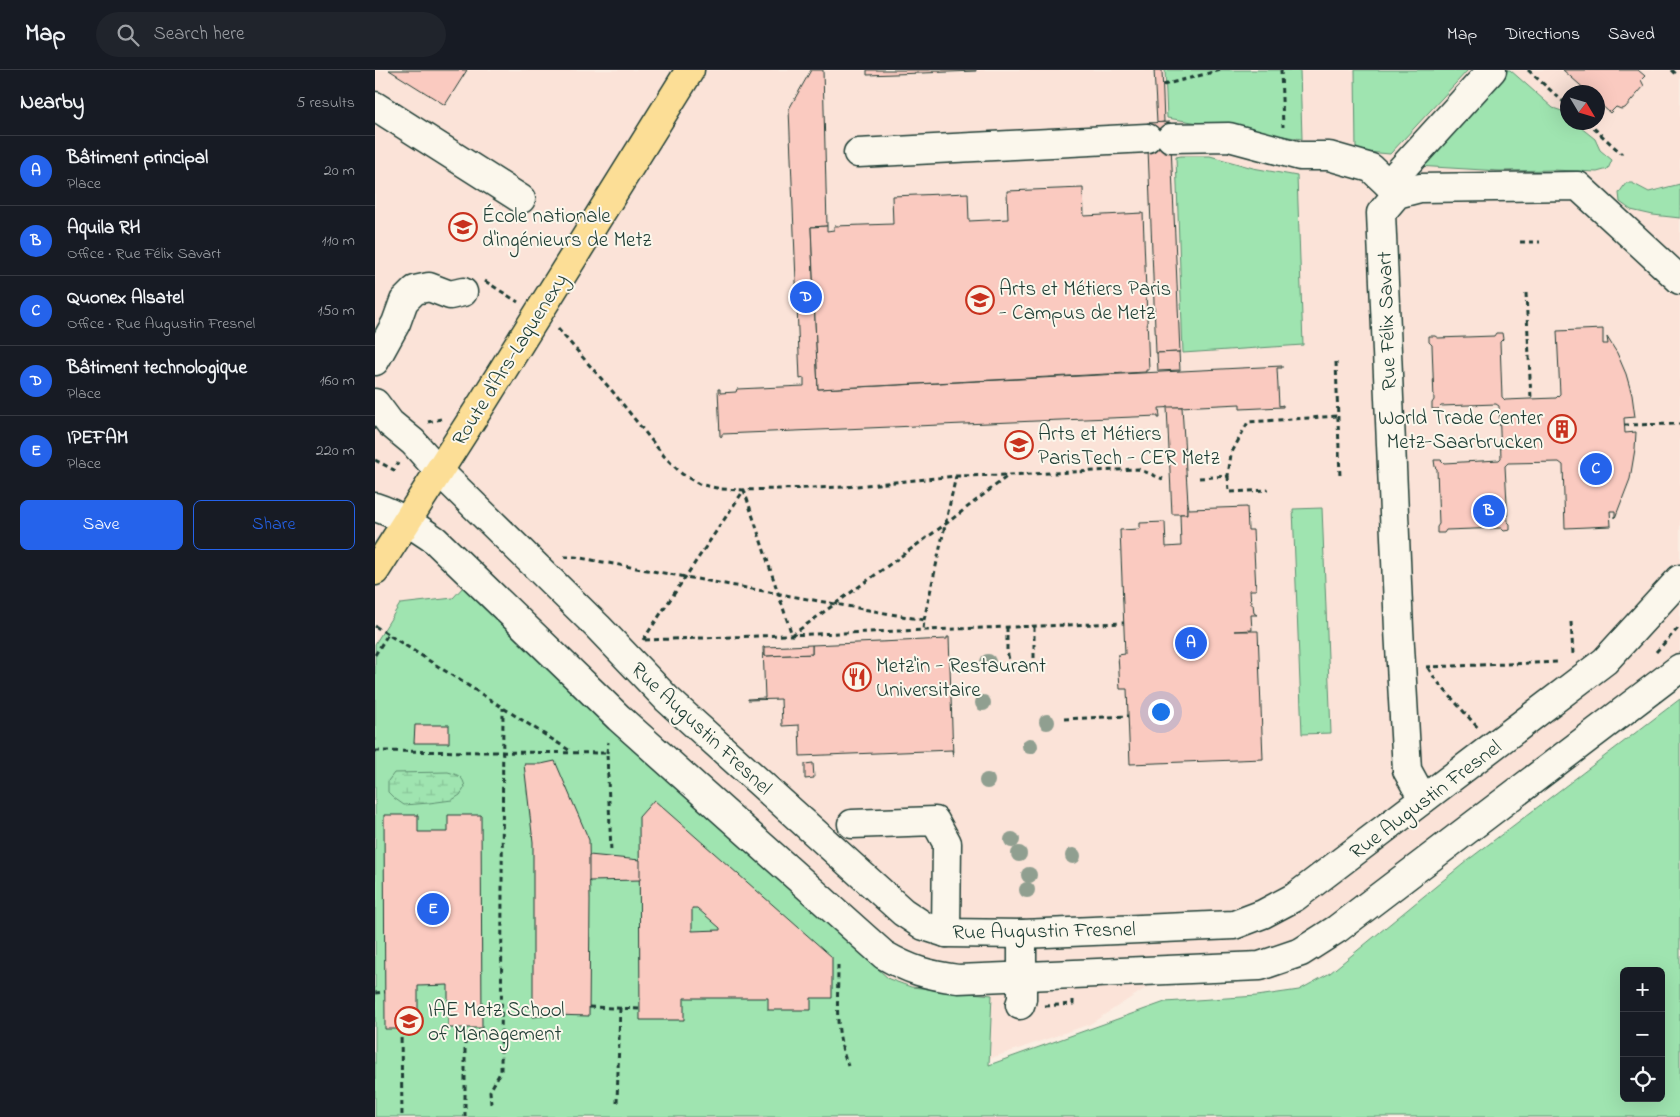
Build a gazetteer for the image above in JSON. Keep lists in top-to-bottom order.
{
  "streets": {
    "main road": ["Route d'Ars-Laquenexy"],
    "street": ["Rue Félix Savart", "Rue Augustin Fresnel"]
  },
  "crossings": [
    ["Rue Félix Savart", "Rue Augustin Fresnel"],
    ["Route d'Ars-Laquenexy", "Rue Augustin Fresnel"]
  ],
  "places": {
    "school or university": [
      "École nationale d'ingénieurs de Metz",
      "Arts et Métiers Paris - Campus de Metz",
      "Arts et Métiers ParisTech - CER Metz",
      "IAE Metz School of Management"
    ],
    "building": ["World Trade Center Metz-Saarbrucken"],
    "restaurant": ["Metz'in - Restaurant Universitaire"]
  },
  "north": "bottom right",
  "page": {
    "header": "Map",
    "search": "Search here",
    "nav": ["Map", "Directions", "Saved"],
    "heading": ["Nearby", "5 results"],
    "list": [
      {
        "mark": "A",
        "name": "Bâtiment principal",
        "note": "Place",
        "value": "20 m"
      },
      {
        "mark": "B",
        "name": "Aquila RH",
        "note": "Office · Rue Félix Savart",
        "value": "110 m"
      },
      {
        "mark": "C",
        "name": "Quonex Alsatel",
        "note": "Office · Rue Augustin Fresnel",
        "value": "150 m"
      },
      {
        "mark": "D",
        "name": "Bâtiment technologique",
        "note": "Place",
        "value": "160 m"
      },
      {
        "mark": "E",
        "name": "IPEFAM",
        "note": "Place",
        "value": "220 m"
      }
    ],
    "pins": [
      "D",
      "C",
      "B",
      "A",
      "E"
    ],
    "buttons": ["Save", "Share"],
    "map_buttons": ["+", "−"]
  }
}
